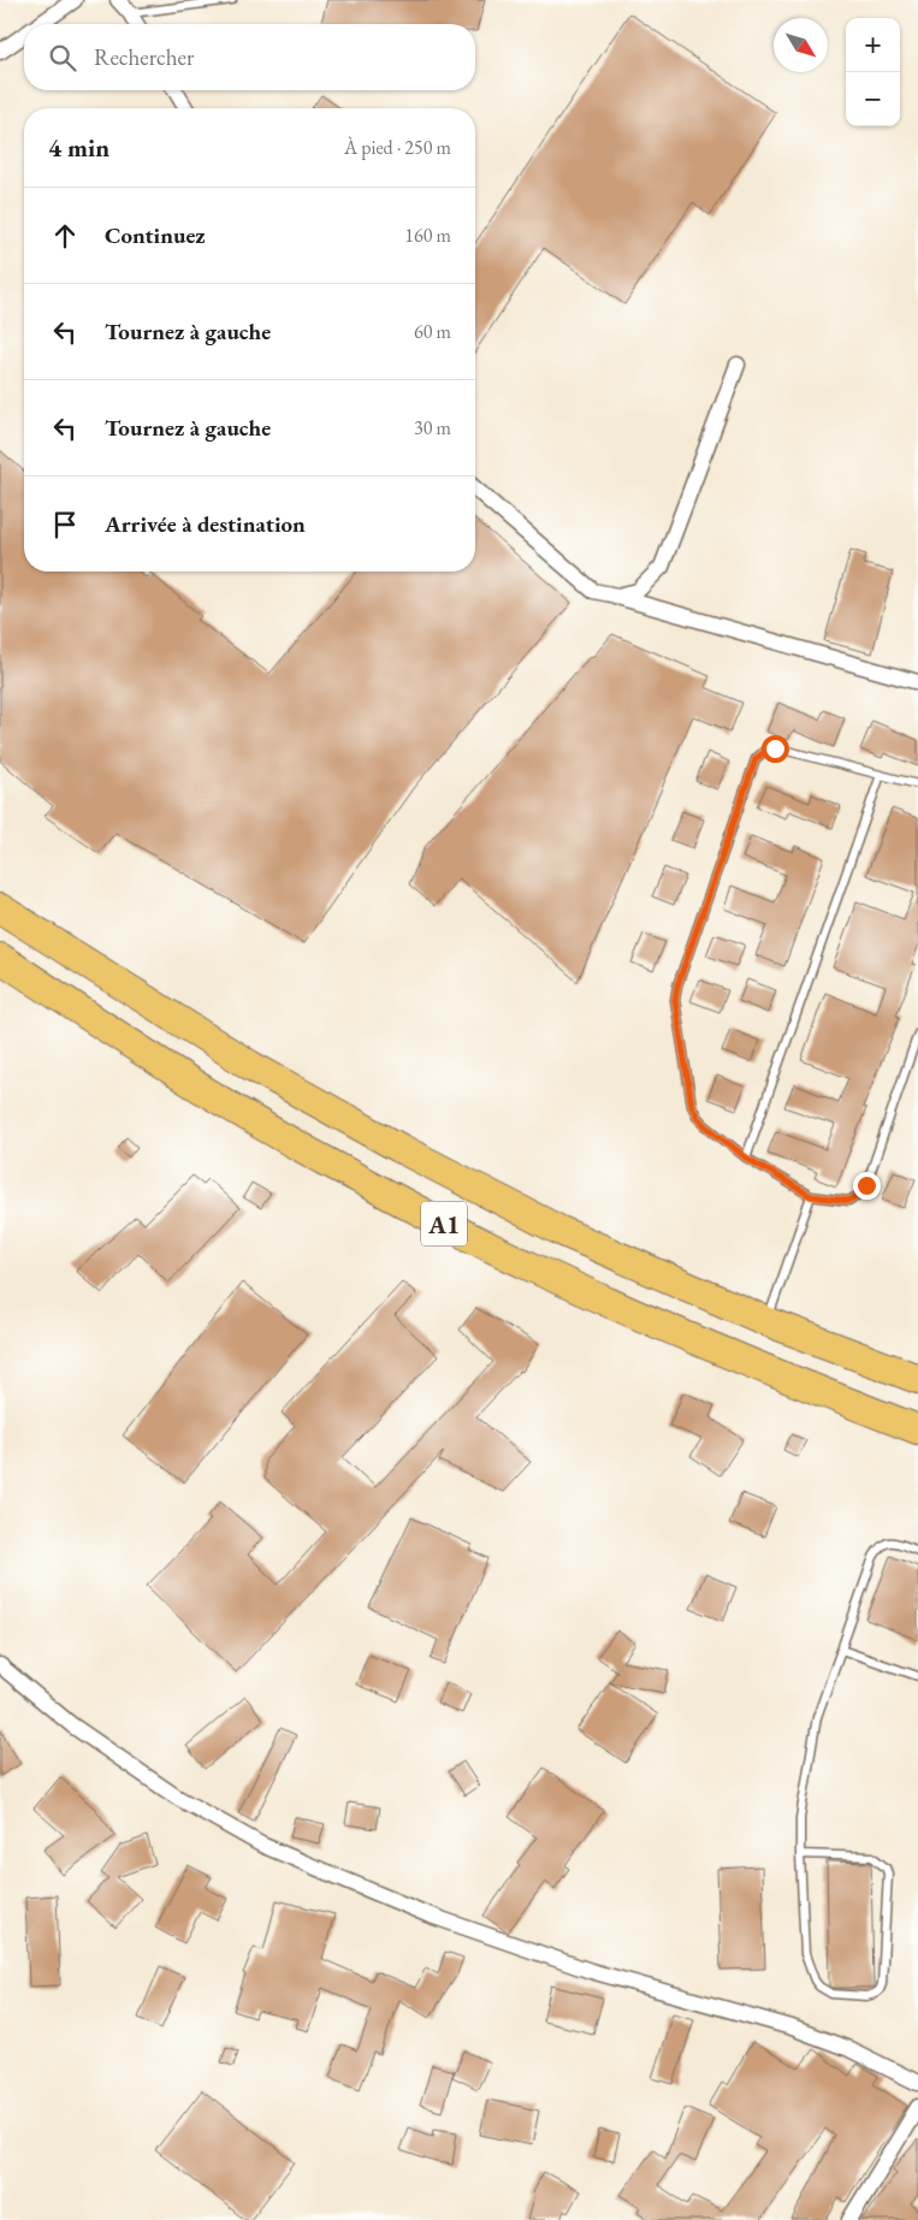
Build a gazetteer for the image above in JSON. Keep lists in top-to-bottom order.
{
  "streets": {
    "highway": ["A1"]
  },
  "north": "bottom right",
  "page": {
    "map_buttons": ["+", "−"],
    "search": "Rechercher",
    "heading": ["4 min", "À pied · 250 m"],
    "list": [
      ["Continuez", "160 m"],
      ["Tournez à gauche", "60 m"],
      ["Tournez à gauche", "30 m"],
      "Arrivée à destination"
    ]
  }
}
